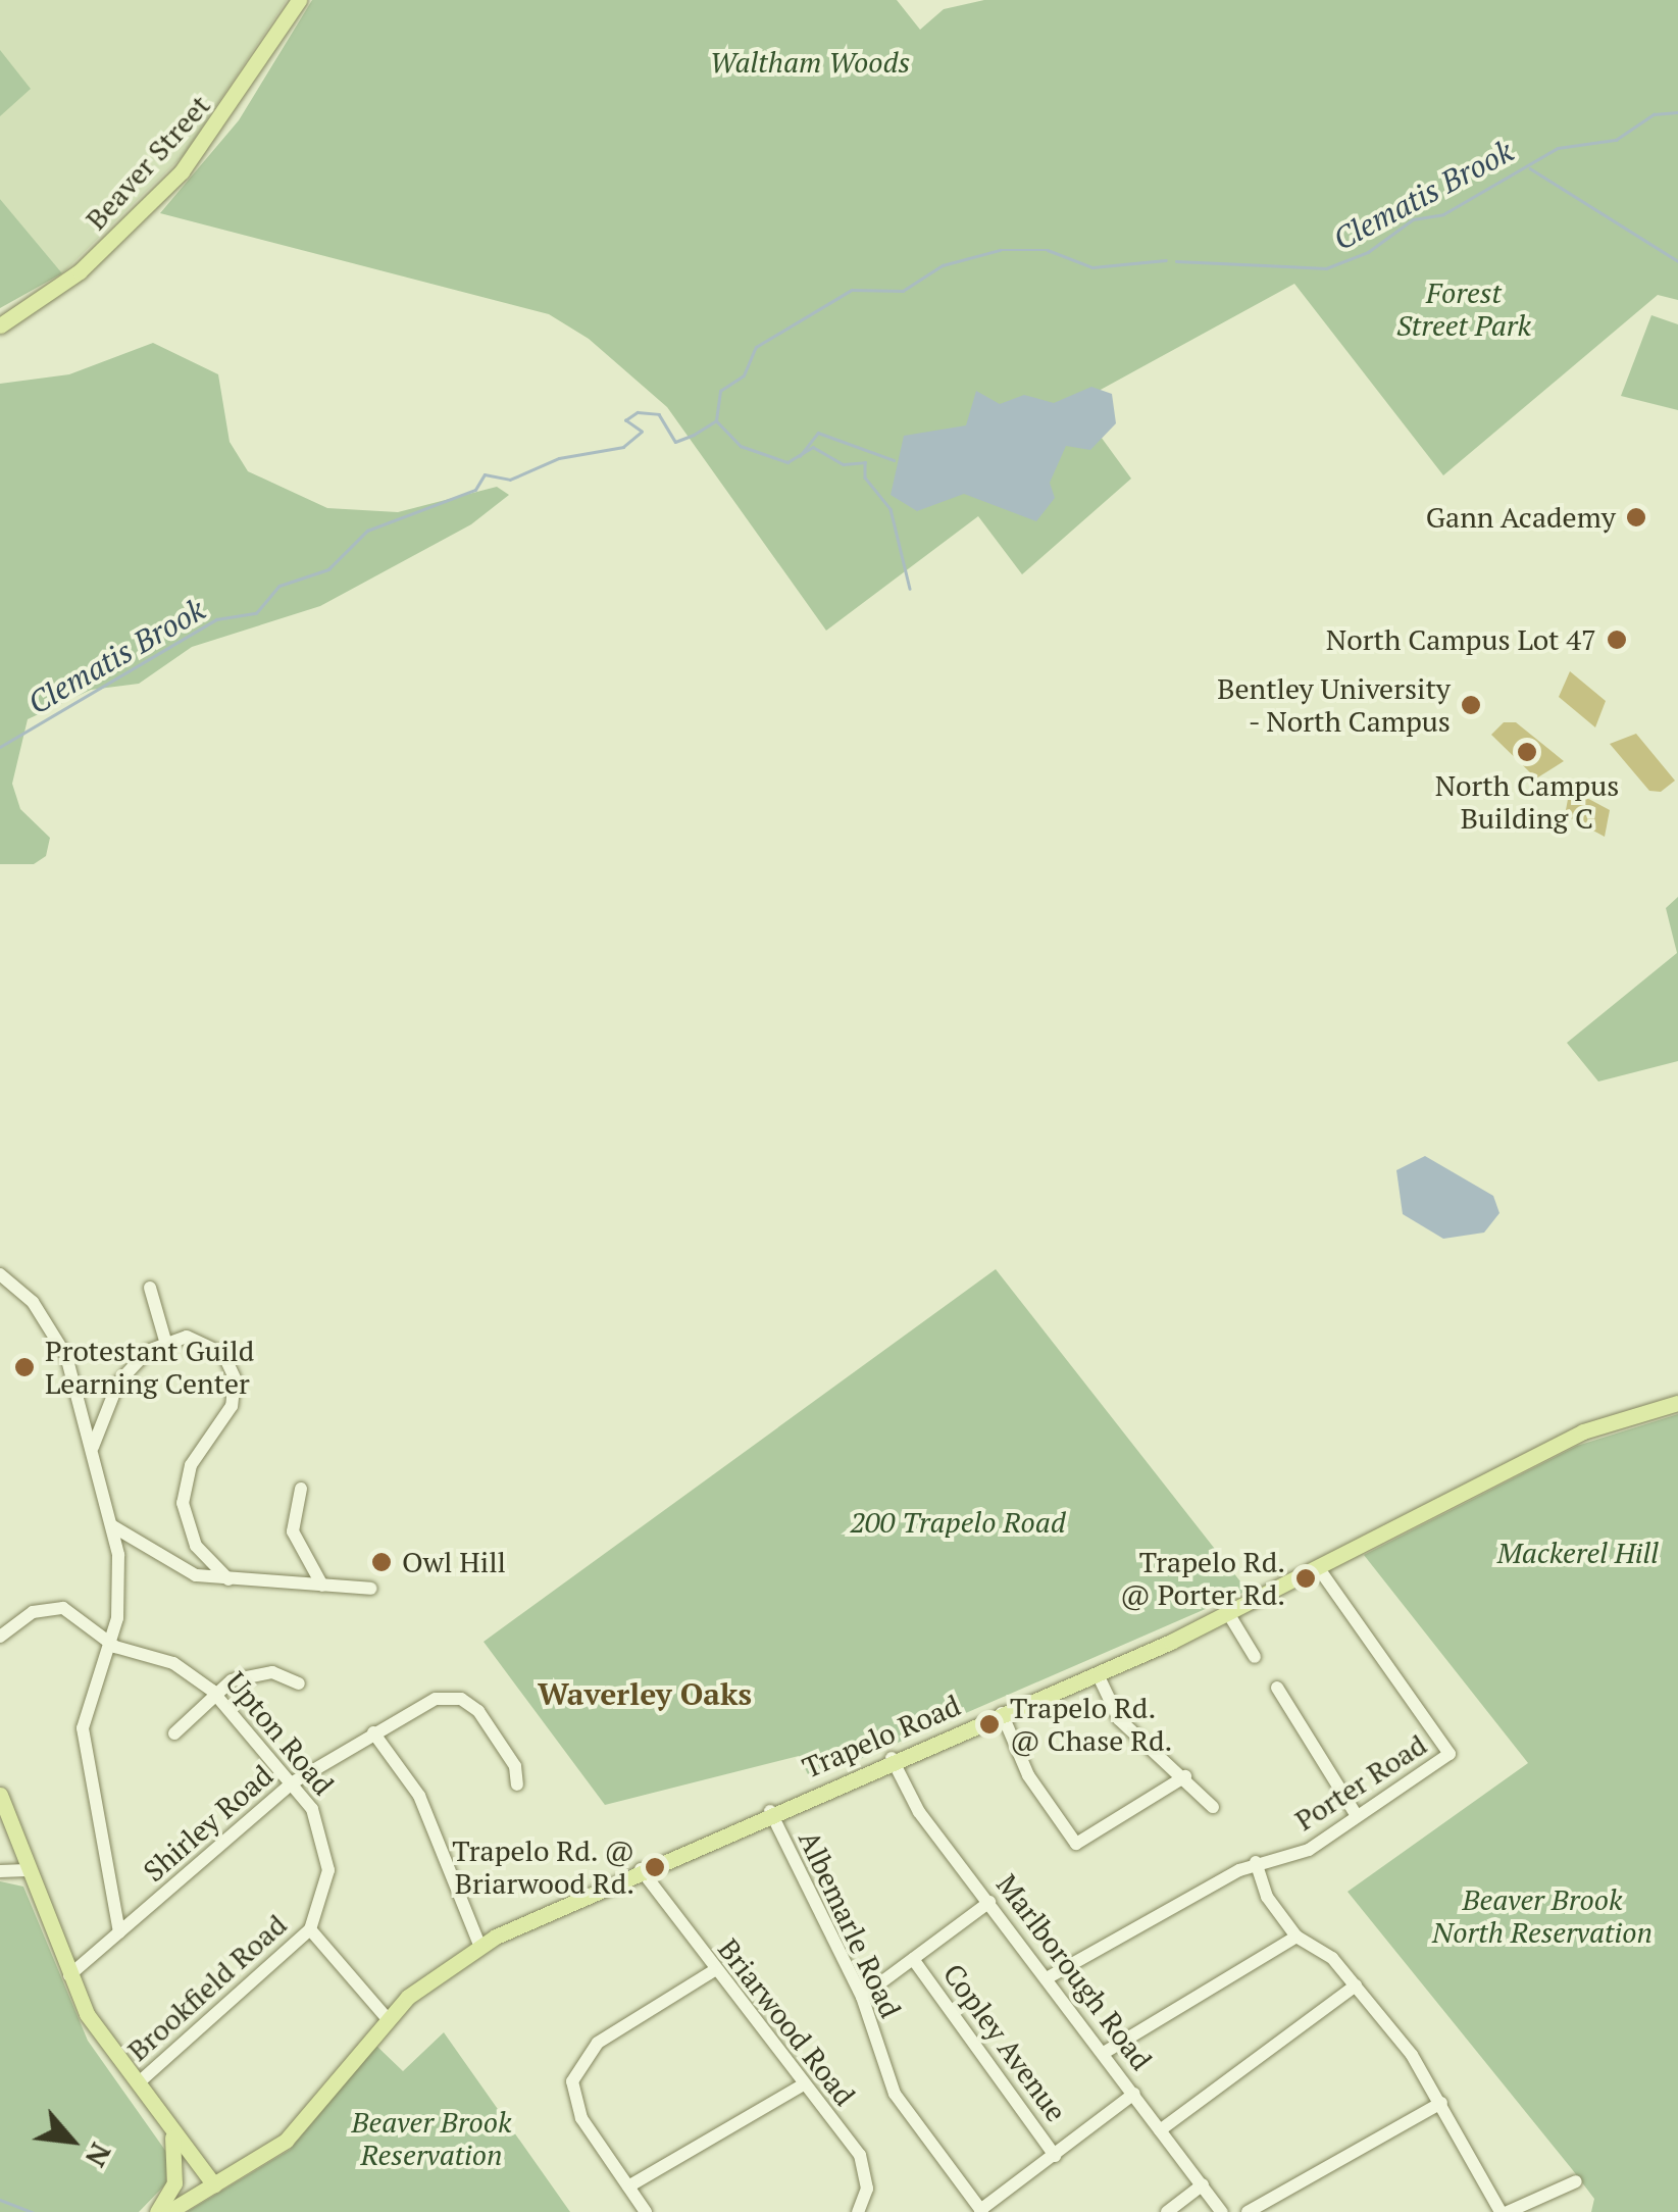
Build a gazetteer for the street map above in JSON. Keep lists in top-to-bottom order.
{
  "streets": {
    "main road": ["Beaver Street", "Trapelo Road"],
    "street": [
      "Upton Road",
      "Porter Road",
      "Shirley Road",
      "Albemarle Road",
      "Marlborough Road",
      "Brookfield Road",
      "Briarwood Road",
      "Copley Avenue"
    ]
  },
  "crossings": [
    ["Upton Road", "Shirley Road"],
    ["Upton Road", "Brookfield Road"],
    ["Trapelo Road", "Porter Road"],
    ["Trapelo Road", "Albemarle Road"],
    ["Trapelo Road", "Marlborough Road"],
    ["Trapelo Road", "Briarwood Road"],
    ["Porter Road", "Marlborough Road"]
  ],
  "districts": ["Waverley Oaks"],
  "water": ["Clematis Brook"],
  "parks": [
    "Waltham Woods",
    "Forest Street Park",
    "200 Trapelo Road",
    "Mackerel Hill",
    "Beaver Brook North Reservation",
    "Beaver Brook Reservation"
  ],
  "places": [
    "Gann Academy",
    "North Campus Lot 47",
    "Bentley University - North Campus",
    "North Campus Building C",
    "Protestant Guild Learning Center",
    "Owl Hill",
    "Trapelo Rd. @ Porter Rd.",
    "Trapelo Rd. @ Chase Rd.",
    "Trapelo Rd. @ Briarwood Rd."
  ],
  "north": "bottom right"
}
